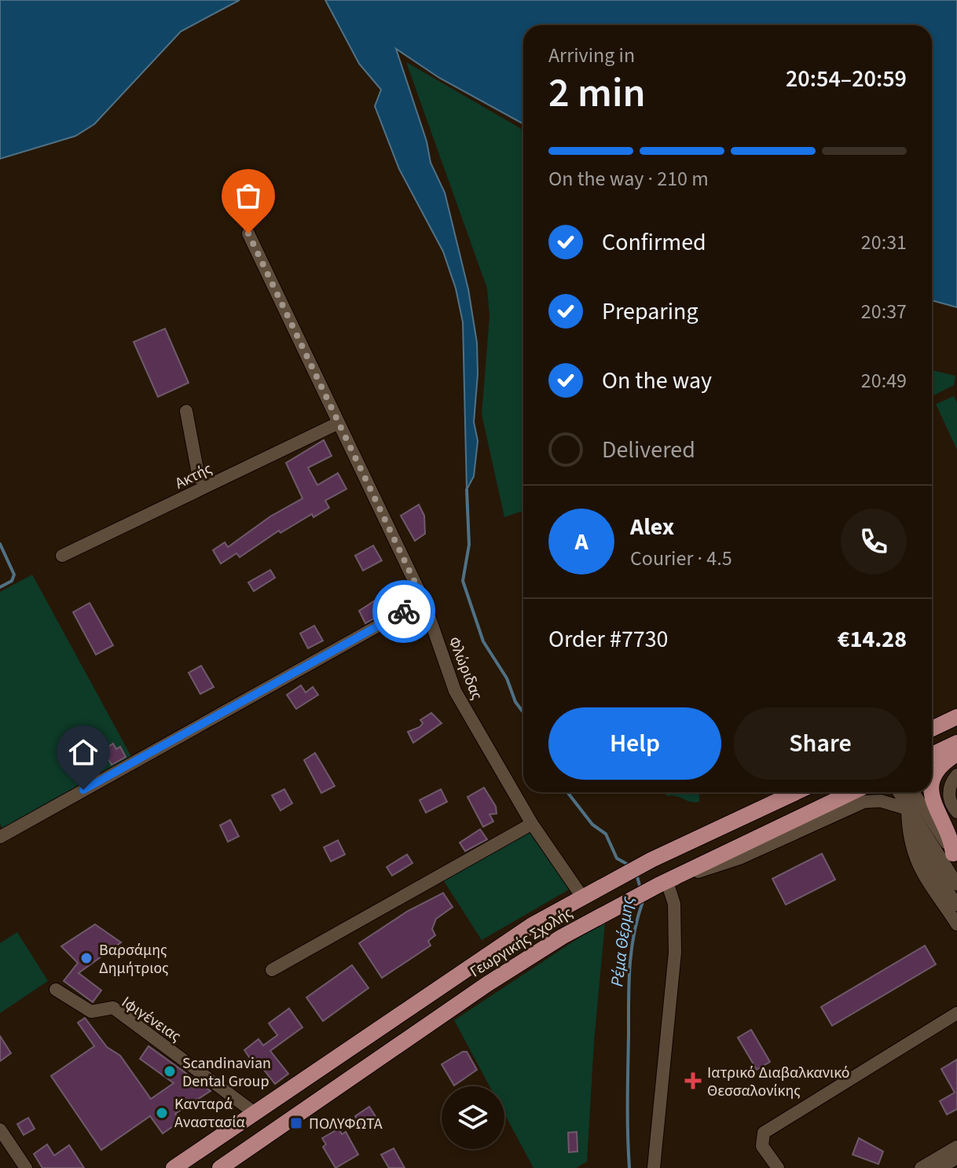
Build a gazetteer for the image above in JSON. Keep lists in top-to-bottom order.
{
  "streets": {
    "main road": ["Γεωργικής Σχολής"],
    "street": ["Ακτής", "Φλώριδας", "Ιφιγένειας"]
  },
  "crossings": [
    ["Ακτής", "Φλώριδας"],
    ["Φλώριδας", "Γεωργικής Σχολής"],
    ["Γεωργικής Σχολής", "Ιφιγένειας"]
  ],
  "water": ["Ρέμα Θέρμης"],
  "places": {
    "other": ["Βαρσάμης Δημήτριος", "Scandinavian Dental Group", "Κανταρά Αναστασία"],
    "health": ["Ιατρικό Διαβαλκανικό Θεσσαλονίκης"],
    "transit": ["ΠΟΛΥΦΩΤΑ"]
  },
  "page": {
    "heading": ["2 min", "Arriving in", "20:54–20:59"],
    "panel": [
      "Alex",
      "Courier · 4.5",
      "Order #7730",
      "€14.28"
    ],
    "bar": "On the way · 210 m",
    "list": [
      ["Confirmed", "20:31"],
      ["Preparing", "20:37"],
      ["On the way", "20:49"],
      "Delivered"
    ],
    "round": "A",
    "buttons": ["Help", "Share"]
  }
}
